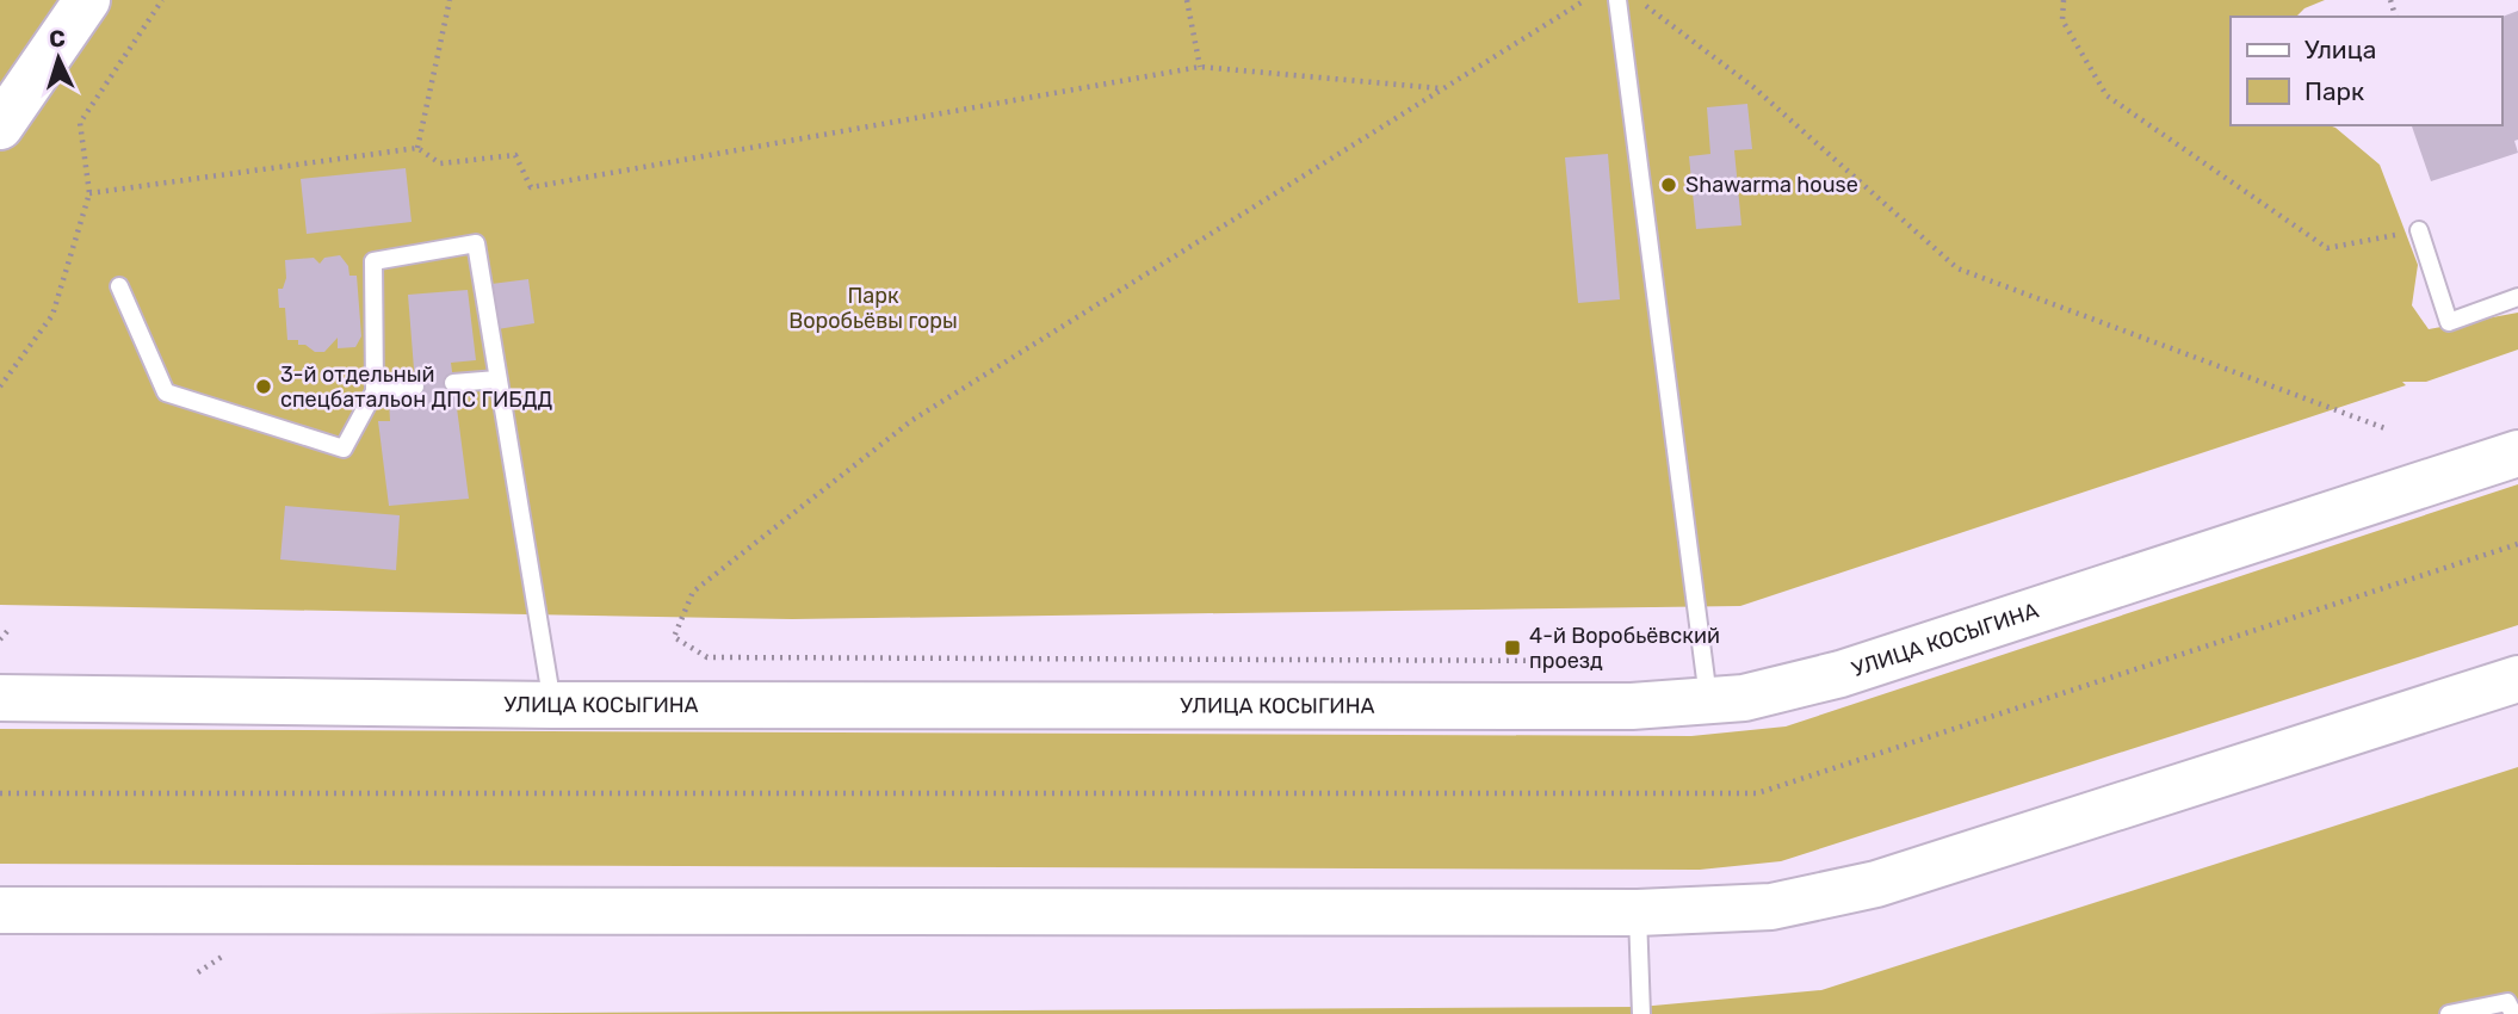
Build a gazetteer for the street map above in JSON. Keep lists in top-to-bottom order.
{
  "streets": {
    "main road": ["УЛИЦА КОСЫГИНА"]
  },
  "parks": ["Парк Воробьёвы горы"],
  "places": {
    "other": ["Shawarma house", "3-й отдельный спецбатальон ДПС ГИБДД"],
    "transit": ["4-й Воробьёвский проезд"]
  },
  "legend": ["Улица", "Парк"],
  "north": "top"
}
